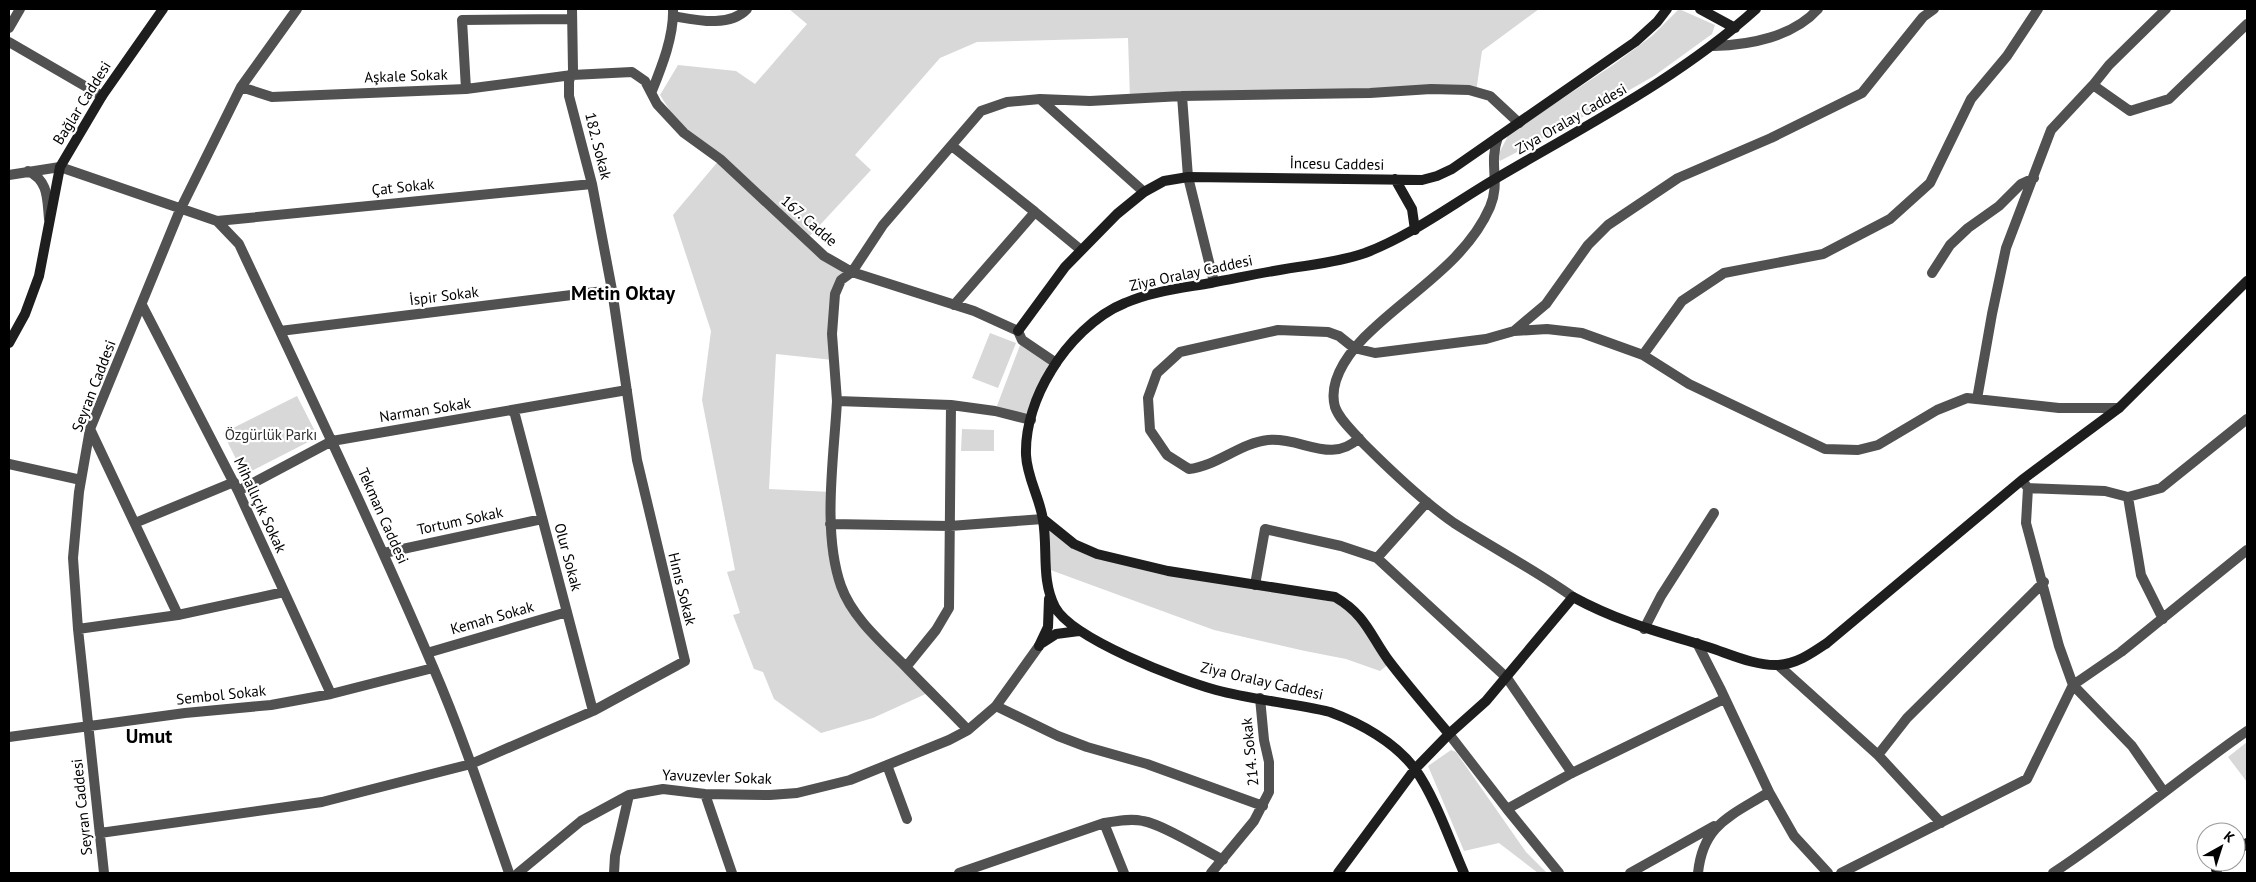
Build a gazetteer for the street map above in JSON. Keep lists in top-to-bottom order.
{
  "streets": {
    "main road": ["Bağlar Caddesi", "Ziya Oralay Caddesi", "İncesu Caddesi"],
    "street": [
      "Aşkale Sokak",
      "182. Sokak",
      "Çat Sokak",
      "167. Cadde",
      "İspir Sokak",
      "Seyran Caddesi",
      "Narman Sokak",
      "Mihallıçık Sokak",
      "Tekman Caddesi",
      "Tortum Sokak",
      "Olur Sokak",
      "Hınıs Sokak",
      "Kemah Sokak",
      "Sembol Sokak",
      "214. Sokak",
      "Yavuzevler Sokak"
    ]
  },
  "crossings": [
    ["Aşkale Sokak", "182. Sokak"],
    ["Aşkale Sokak", "167. Cadde"],
    ["Aşkale Sokak", "Seyran Caddesi"],
    ["Bağlar Caddesi", "Tekman Caddesi"],
    ["Ziya Oralay Caddesi", "167. Cadde"],
    ["Ziya Oralay Caddesi", "214. Sokak"],
    ["182. Sokak", "Çat Sokak"],
    ["182. Sokak", "167. Cadde"],
    ["182. Sokak", "İspir Sokak"],
    ["182. Sokak", "Hınıs Sokak"],
    ["İncesu Caddesi", "167. Cadde"],
    ["Çat Sokak", "Tekman Caddesi"],
    ["İspir Sokak", "Tekman Caddesi"],
    ["İspir Sokak", "Hınıs Sokak"],
    ["Seyran Caddesi", "Mihallıçık Sokak"],
    ["Seyran Caddesi", "Tekman Caddesi"],
    ["Seyran Caddesi", "Hınıs Sokak"],
    ["Seyran Caddesi", "Sembol Sokak"],
    ["Narman Sokak", "Mihallıçık Sokak"],
    ["Narman Sokak", "Tekman Caddesi"],
    ["Narman Sokak", "Olur Sokak"],
    ["Narman Sokak", "Hınıs Sokak"],
    ["Mihallıçık Sokak", "Sembol Sokak"],
    ["Tekman Caddesi", "Tortum Sokak"],
    ["Tekman Caddesi", "Hınıs Sokak"],
    ["Tekman Caddesi", "Kemah Sokak"],
    ["Tekman Caddesi", "Sembol Sokak"],
    ["Tortum Sokak", "Olur Sokak"],
    ["Olur Sokak", "Hınıs Sokak"],
    ["Olur Sokak", "Kemah Sokak"]
  ],
  "districts": ["Metin Oktay", "Umut"],
  "parks": ["Özgürlük Parkı"],
  "north": "top right"
}
